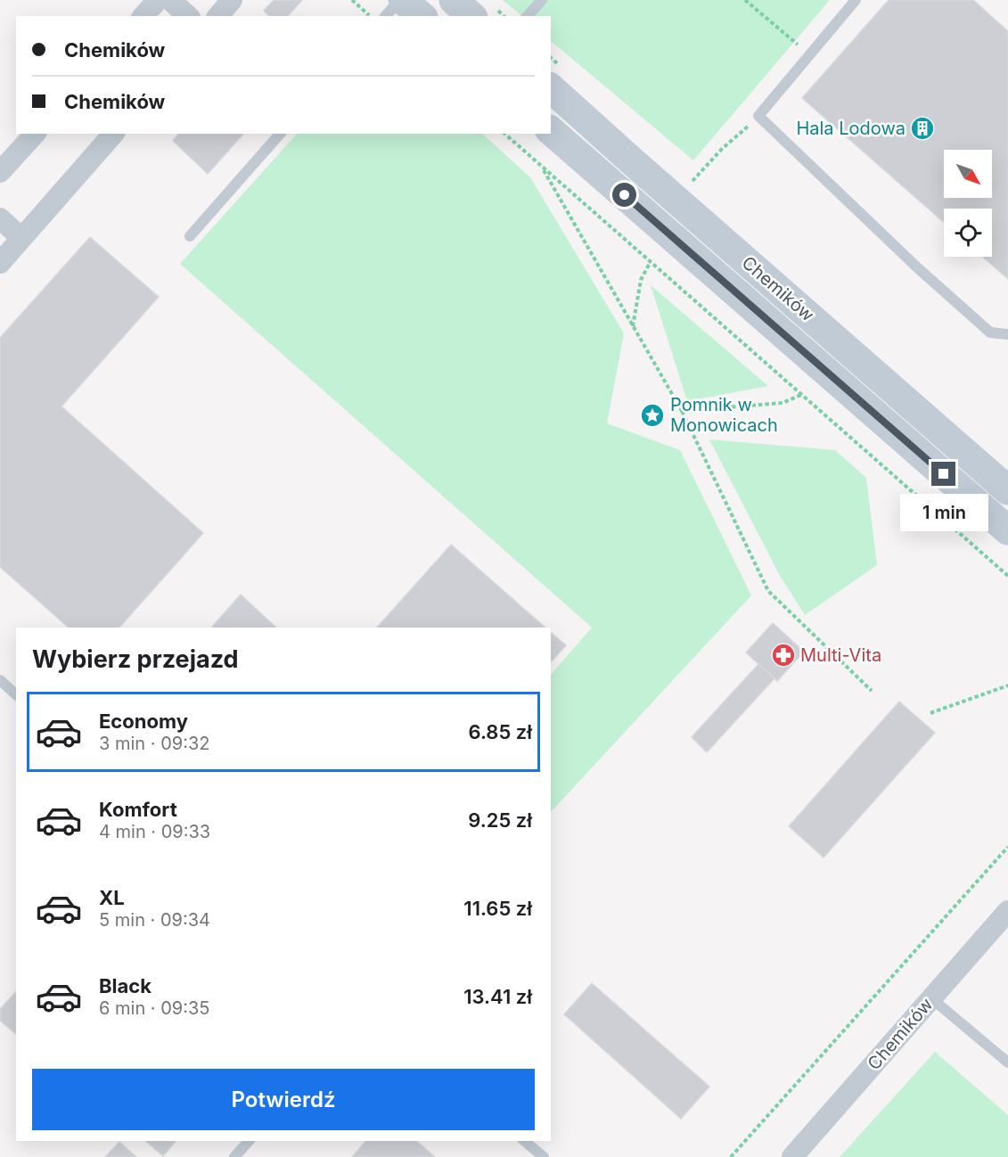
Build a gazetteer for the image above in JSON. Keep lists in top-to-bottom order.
{
  "streets": {
    "main road": ["Chemików"]
  },
  "places": {
    "building": ["Hala Lodowa"],
    "place": ["Pomnik w Monowicach"],
    "pharmacy": ["Multi-Vita"]
  },
  "north": "bottom right",
  "page": {
    "banner": ["Chemików", "Chemików"],
    "bubble": "1 min",
    "heading": "Wybierz przejazd",
    "list": [
      {
        "name": "Economy",
        "note": "3 min · 09:32",
        "value": "6.85 zł"
      },
      {
        "name": "Komfort",
        "note": "4 min · 09:33",
        "value": "9.25 zł"
      },
      {
        "name": "XL",
        "note": "5 min · 09:34",
        "value": "11.65 zł"
      },
      {
        "name": "Black",
        "note": "6 min · 09:35",
        "value": "13.41 zł"
      }
    ],
    "buttons": "Potwierdź"
  }
}
